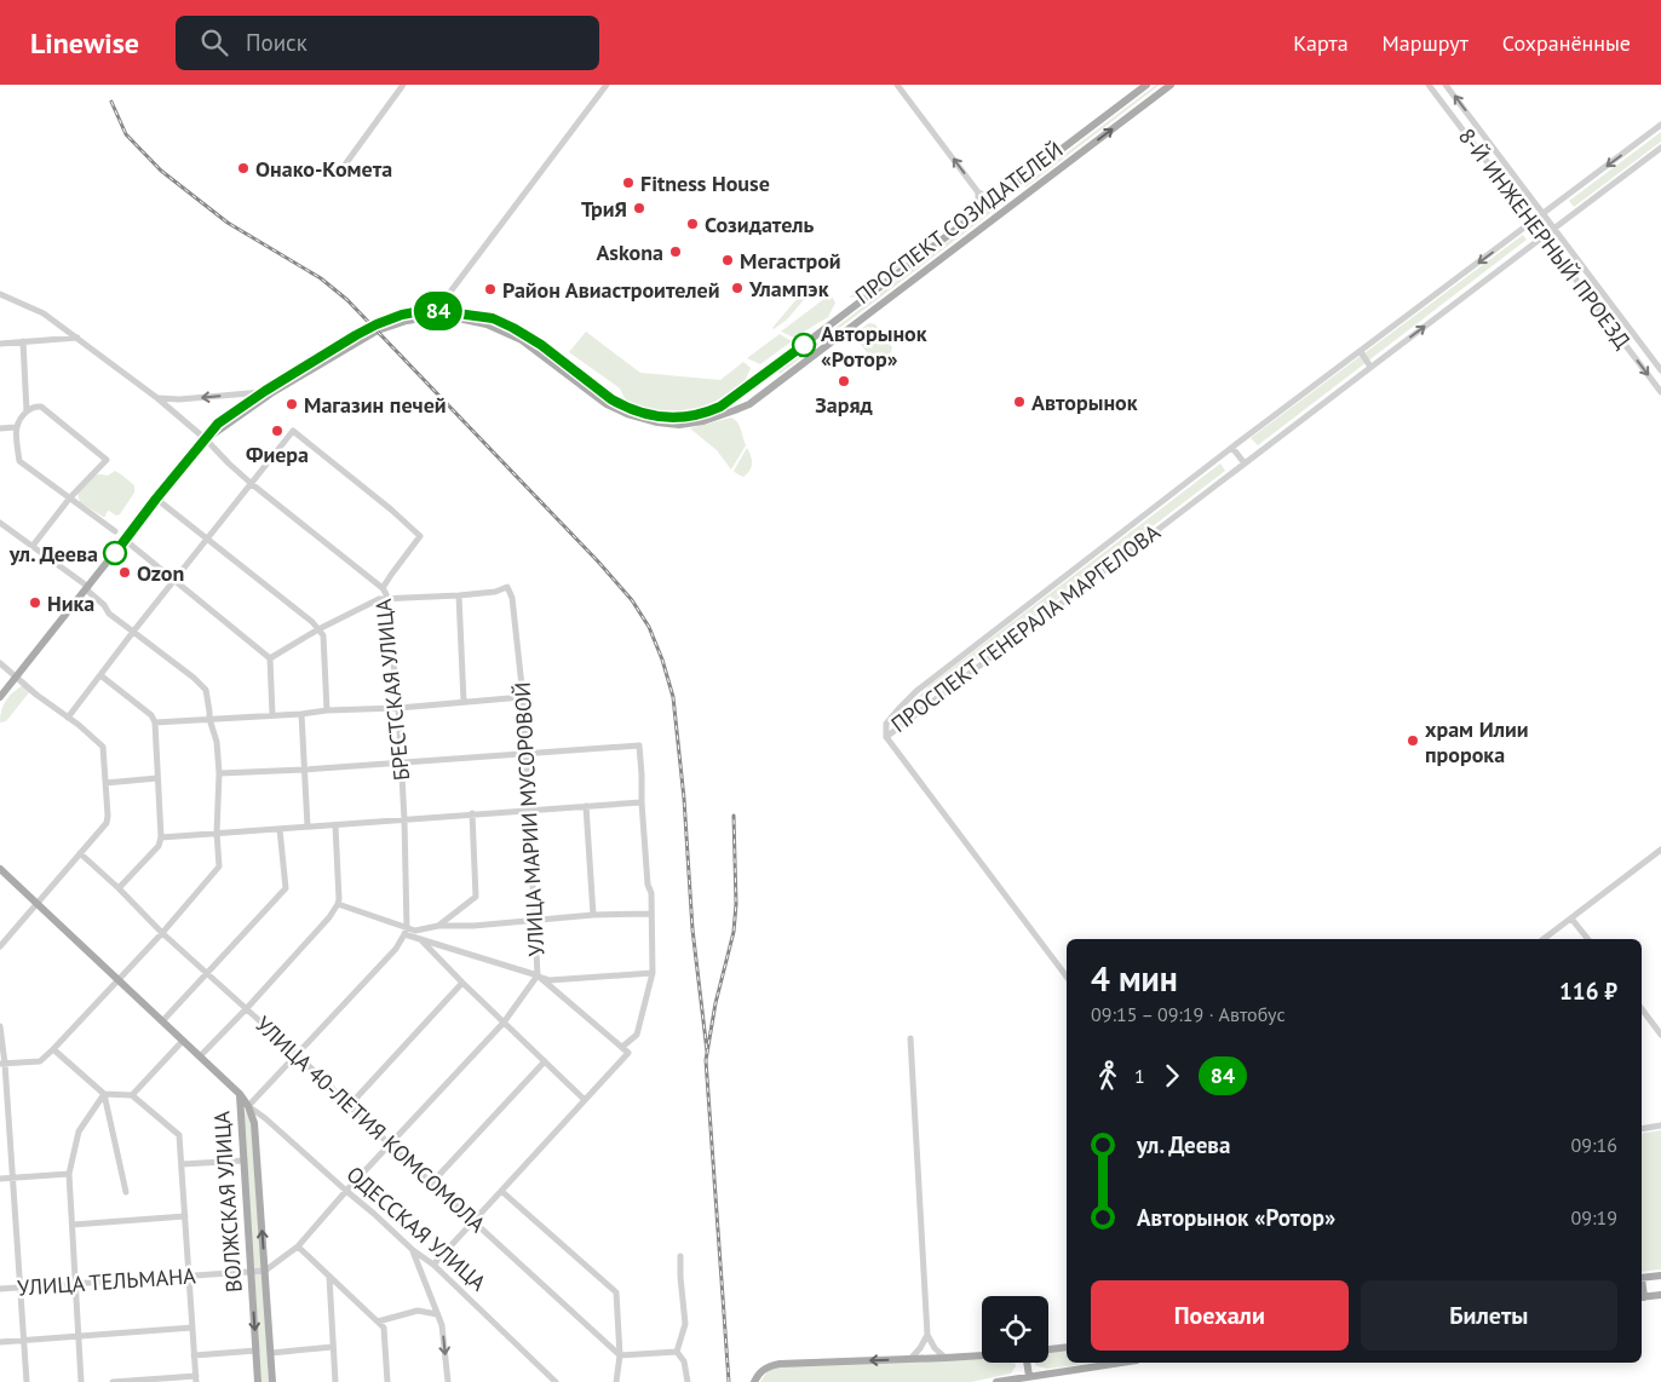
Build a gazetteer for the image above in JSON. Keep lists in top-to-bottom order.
{
  "streets": {
    "main road": ["ПРОСПЕКТ СОЗИДАТЕЛЕЙ", "ВОЛЖСКАЯ УЛИЦА"],
    "street": [
      "8-Й ИНЖЕНЕРНЫЙ ПРОЕЗД",
      "ПРОСПЕКТ ГЕНЕРАЛА МАРГЕЛОВА",
      "БРЕСТСКАЯ УЛИЦА",
      "УЛИЦА МАРИИ МУСОРОВОЙ",
      "УЛИЦА 40-ЛЕТИЯ КОМСОМОЛА",
      "ОДЕССКАЯ УЛИЦА",
      "УЛИЦА ТЕЛЬМАНА"
    ]
  },
  "crossings": [
    ["ПРОСПЕКТ СОЗИДАТЕЛЕЙ", "БРЕСТСКАЯ УЛИЦА"],
    ["8-Й ИНЖЕНЕРНЫЙ ПРОЕЗД", "ПРОСПЕКТ ГЕНЕРАЛА МАРГЕЛОВА"],
    ["УЛИЦА МАРИИ МУСОРОВОЙ", "УЛИЦА 40-ЛЕТИЯ КОМСОМОЛА"],
    ["УЛИЦА МАРИИ МУСОРОВОЙ", "ВОЛЖСКАЯ УЛИЦА"],
    ["УЛИЦА МАРИИ МУСОРОВОЙ", "ОДЕССКАЯ УЛИЦА"],
    ["УЛИЦА МАРИИ МУСОРОВОЙ", "УЛИЦА ТЕЛЬМАНА"],
    ["ВОЛЖСКАЯ УЛИЦА", "ОДЕССКАЯ УЛИЦА"],
    ["ВОЛЖСКАЯ УЛИЦА", "УЛИЦА ТЕЛЬМАНА"]
  ],
  "places": [
    "Онако-Комета",
    "Fitness House",
    "ТриЯ",
    "Созидатель",
    "Askona",
    "Мегастрой",
    "Улампэк",
    "Район Авиастроителей",
    "Авторынок «Ротор»",
    "Заряд",
    "Авторынок",
    "Магазин печей",
    "Фиера",
    "ул. Деева",
    "Ozon",
    "Ника",
    "храм Илии пророка"
  ],
  "lines": ["bus line 84"],
  "page": {
    "header": "Linewise",
    "search": "Поиск",
    "nav": ["Карта", "Маршрут", "Сохранённые"],
    "on_map": "84",
    "heading": ["4 мин", "09:15 – 09:19 · Автобус", "116 ₽"],
    "legs": ["1", "84"],
    "list": [
      {
        "name": "ул. Деева",
        "value": "09:16"
      },
      {
        "name": "Авторынок «Ротор»",
        "value": "09:19"
      }
    ],
    "buttons": ["Поехали", "Билеты"]
  }
}
